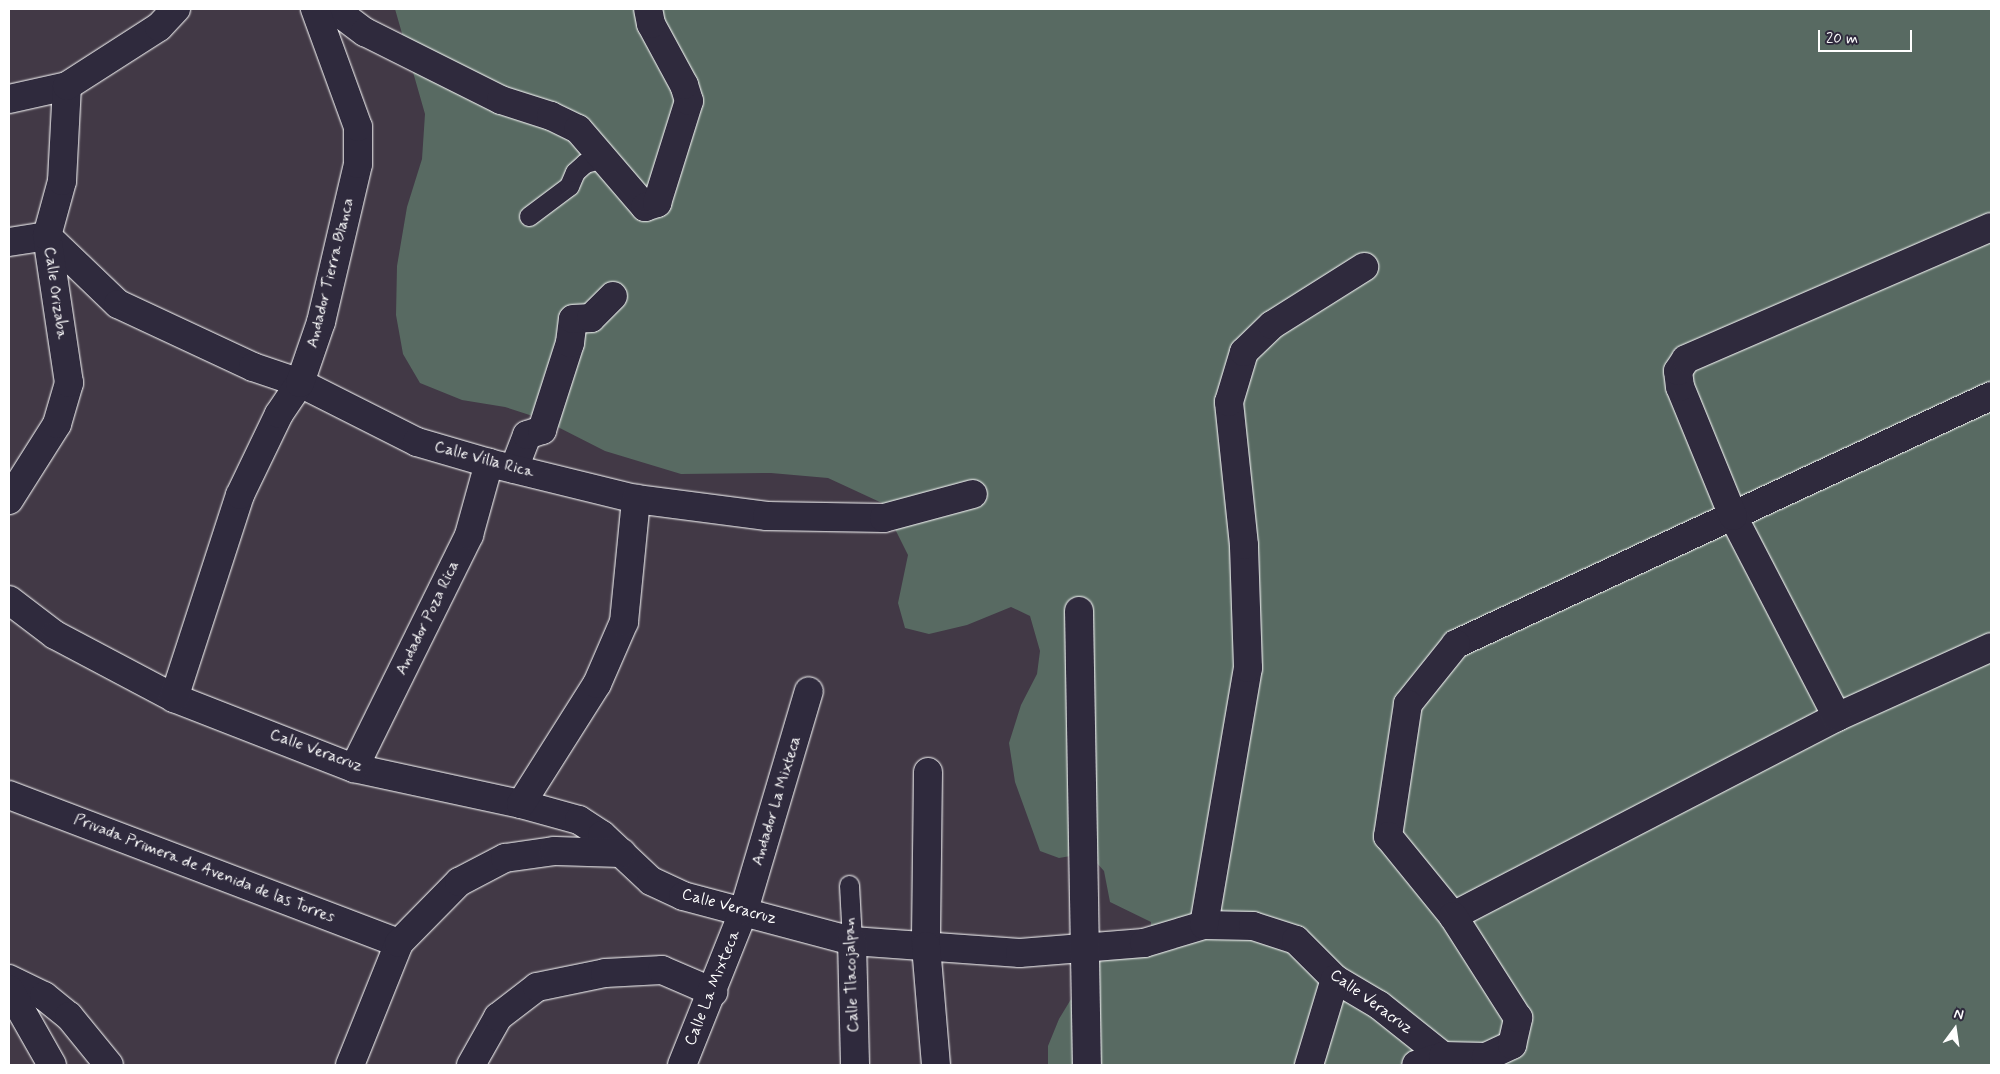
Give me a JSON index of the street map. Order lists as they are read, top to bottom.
{
  "streets": {
    "street": [
      "Andador Tierra Blanca",
      "Calle Orizaba",
      "Calle Villa Rica",
      "Andador Poza Rica",
      "Calle Veracruz",
      "Andador La Mixteca",
      "Privada Primera de Avenida de las Torres",
      "Calle Tlacojalpan",
      "Calle La Mixteca"
    ]
  },
  "crossings": [
    ["Andador Tierra Blanca", "Calle Villa Rica"],
    ["Andador Tierra Blanca", "Calle Veracruz"],
    ["Calle Orizaba", "Calle Villa Rica"],
    ["Calle Villa Rica", "Andador Poza Rica"],
    ["Andador Poza Rica", "Calle Veracruz"],
    ["Calle Veracruz", "Andador La Mixteca"],
    ["Calle Veracruz", "Calle Tlacojalpan"],
    ["Calle Veracruz", "Calle La Mixteca"],
    ["Andador La Mixteca", "Calle La Mixteca"]
  ],
  "scale_bar": "20 m",
  "north": "top"
}
